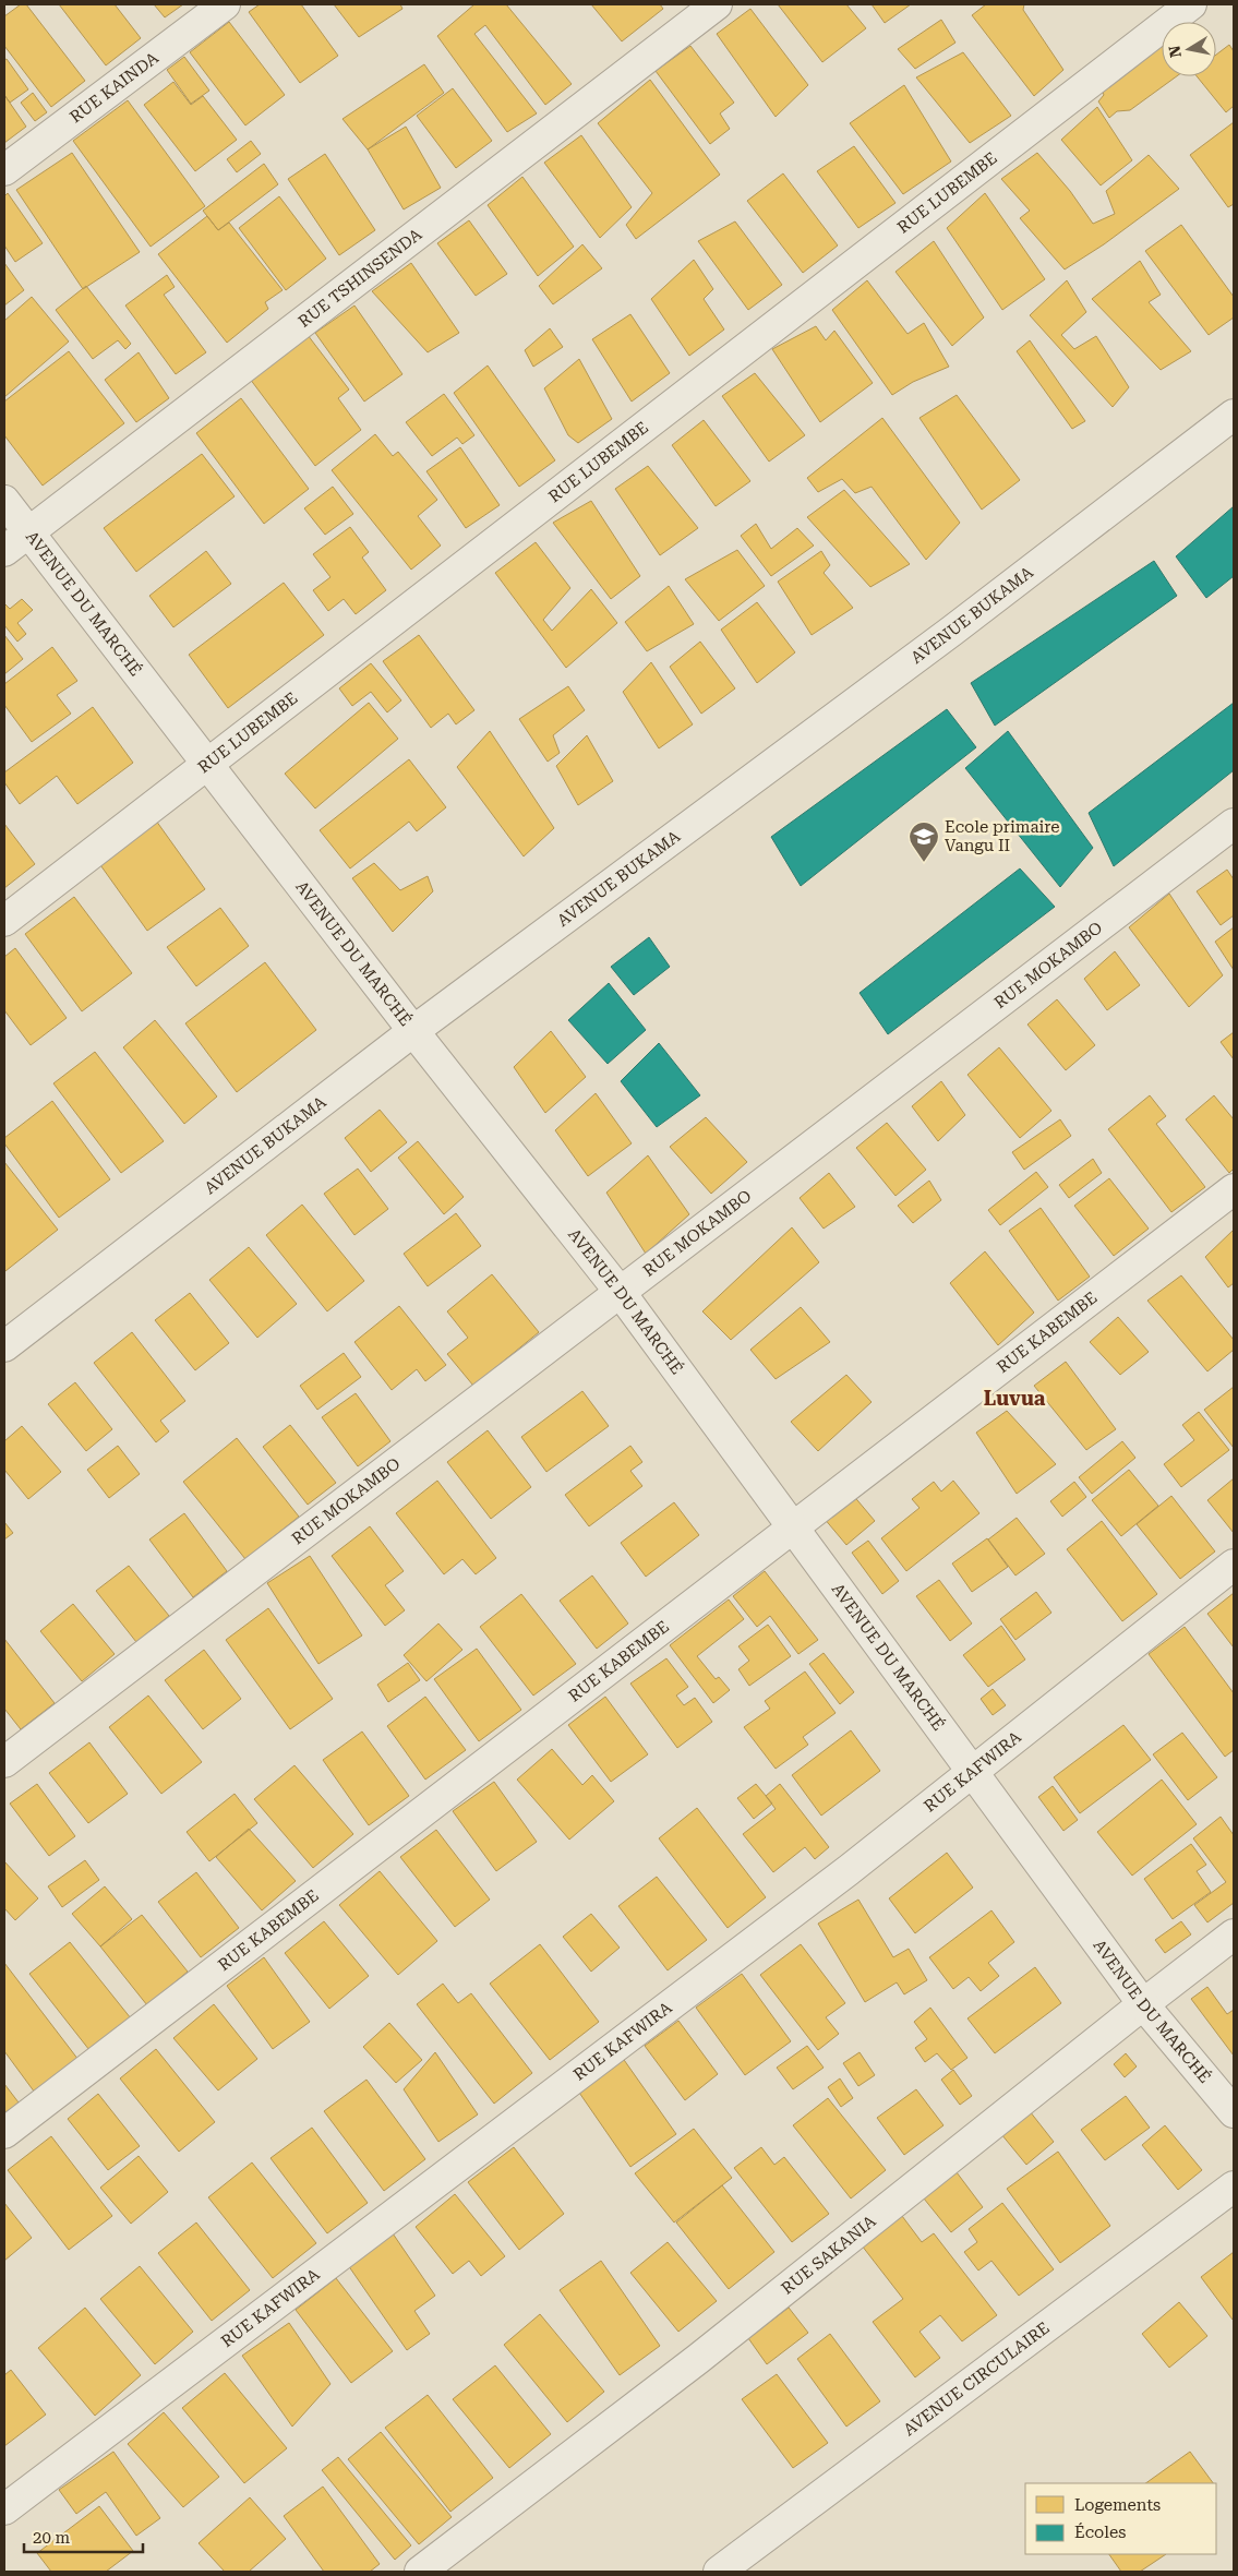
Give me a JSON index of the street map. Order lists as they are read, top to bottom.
{
  "streets": {
    "street": [
      "RUE KAINDA",
      "RUE LUBEMBE",
      "RUE TSHINSENDA",
      "AVENUE DU MARCHÉ",
      "AVENUE BUKAMA",
      "RUE MOKAMBO",
      "RUE KABEMBE",
      "RUE KAFWIRA",
      "RUE SAKANIA",
      "AVENUE CIRCULAIRE"
    ]
  },
  "crossings": [
    ["RUE LUBEMBE", "AVENUE DU MARCHÉ"],
    ["RUE TSHINSENDA", "AVENUE DU MARCHÉ"],
    ["AVENUE DU MARCHÉ", "AVENUE BUKAMA"],
    ["AVENUE DU MARCHÉ", "RUE MOKAMBO"],
    ["AVENUE DU MARCHÉ", "RUE KABEMBE"],
    ["AVENUE DU MARCHÉ", "RUE KAFWIRA"],
    ["AVENUE DU MARCHÉ", "RUE SAKANIA"]
  ],
  "districts": ["Luvua"],
  "places": {
    "school or university": ["Ecole primaire Vangu II"]
  },
  "legend": ["Logements", "Écoles"],
  "scale_bar": "20 m",
  "north": "left"
}
